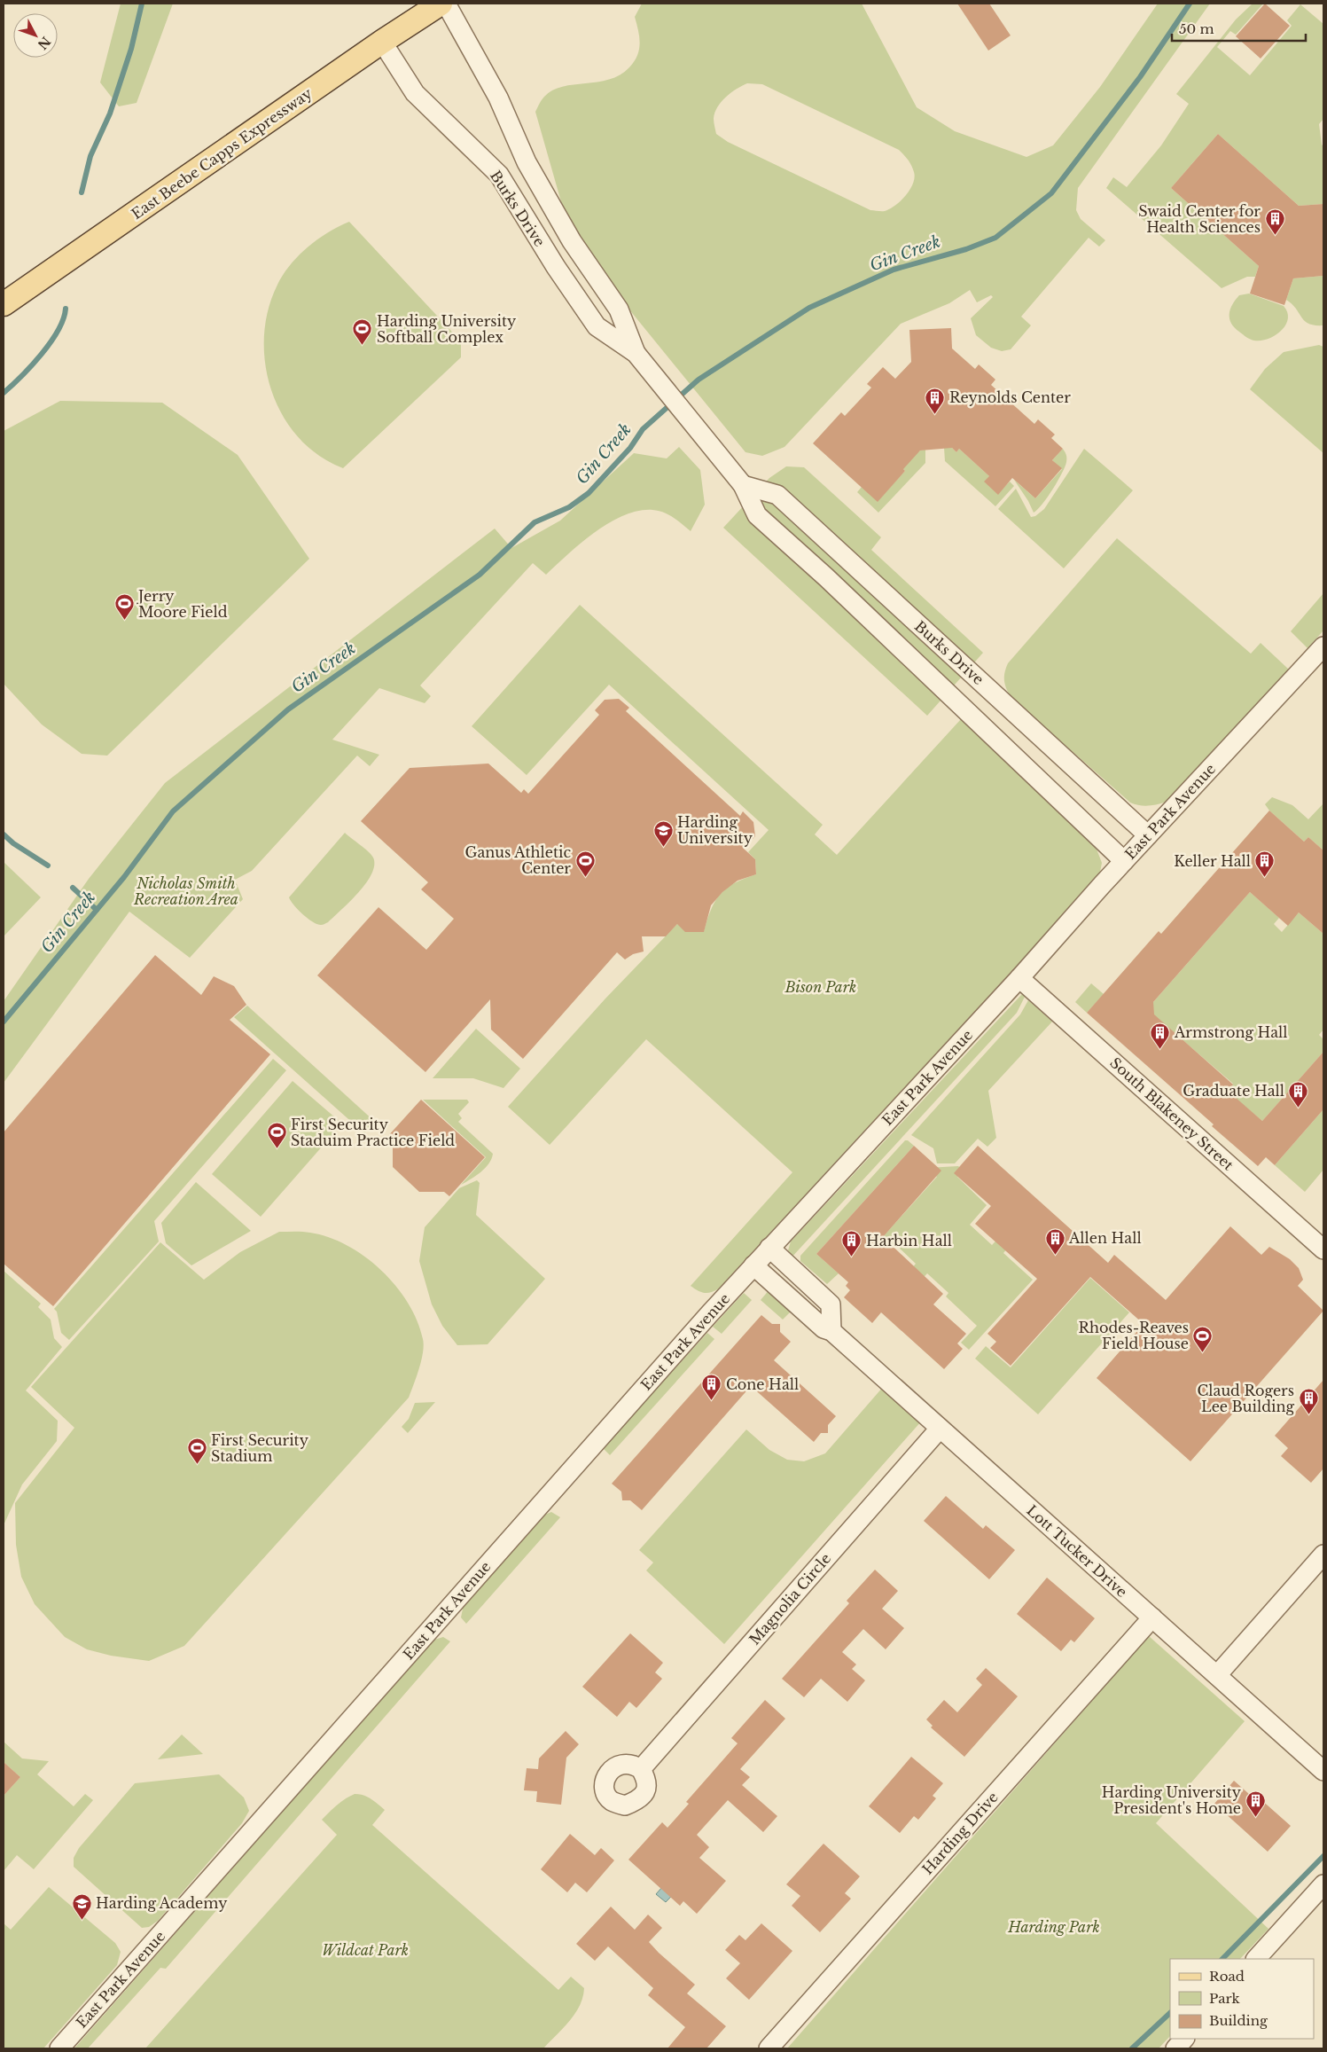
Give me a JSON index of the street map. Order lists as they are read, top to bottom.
{
  "streets": {
    "main road": ["East Beebe Capps Expressway"],
    "street": [
      "Burks Drive",
      "East Park Avenue",
      "South Blakeney Street",
      "Lott Tucker Drive",
      "Magnolia Circle",
      "Harding Drive"
    ]
  },
  "crossings": [
    ["East Beebe Capps Expressway", "Burks Drive"],
    ["Burks Drive", "East Park Avenue"],
    ["East Park Avenue", "South Blakeney Street"],
    ["East Park Avenue", "Lott Tucker Drive"],
    ["Lott Tucker Drive", "Magnolia Circle"],
    ["Lott Tucker Drive", "Harding Drive"]
  ],
  "water": ["Gin Creek"],
  "parks": [
    "Nicholas Smith Recreation Area",
    "Bison Park",
    "Harding Park",
    "Wildcat Park"
  ],
  "places": {
    "building": [
      "Swaid Center for Health Sciences",
      "Reynolds Center",
      "Keller Hall",
      "Armstrong Hall",
      "Graduate Hall",
      "Allen Hall",
      "Harbin Hall",
      "Cone Hall",
      "Claud Rogers Lee Building",
      "Harding University President's Home"
    ],
    "sports": [
      "Harding University Softball Complex",
      "Jerry Moore Field",
      "Ganus Athletic Center",
      "First Security Staduim Practice Field",
      "Rhodes-Reaves Field House",
      "First Security Stadium"
    ],
    "school or university": ["Harding University", "Harding Academy"]
  },
  "legend": ["Road", "Park", "Building"],
  "scale_bar": "50 m",
  "north": "bottom right"
}
